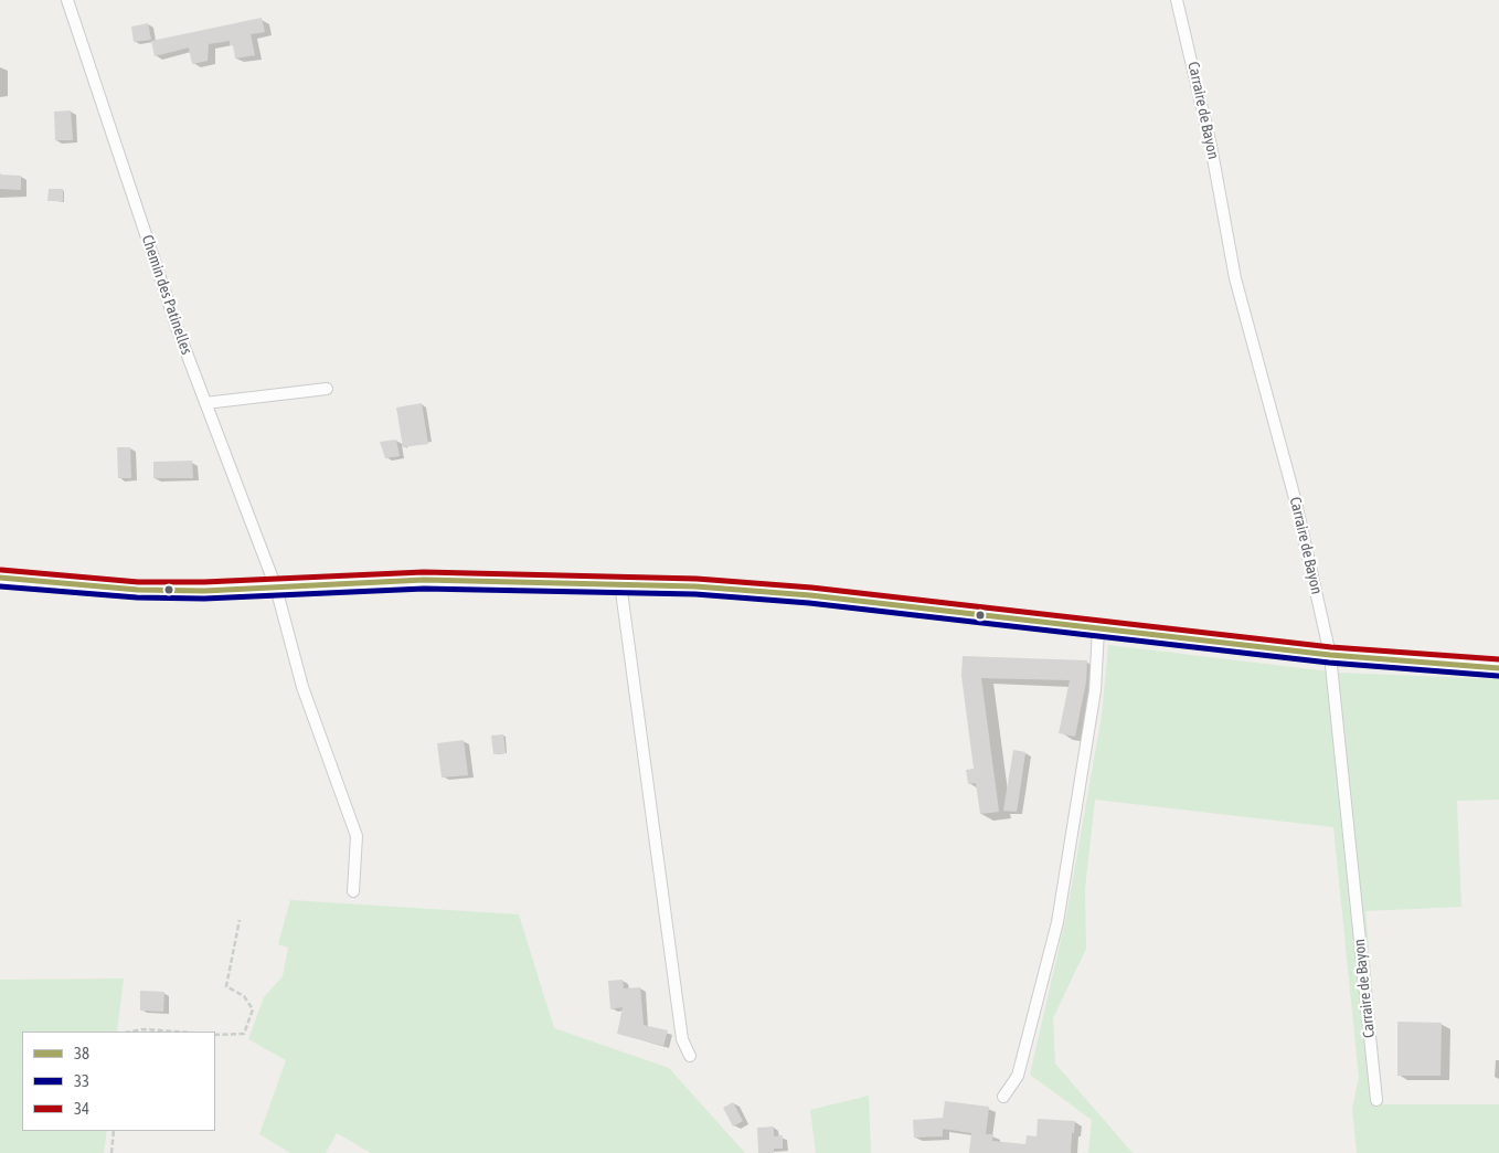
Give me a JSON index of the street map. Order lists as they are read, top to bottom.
{
  "streets": {
    "street": ["Carraire de Bayon", "Chemin des Patinelles"]
  },
  "lines": ["transit line 34", "transit line 38", "transit line 33"],
  "legend": ["38", "33", "34"]
}
